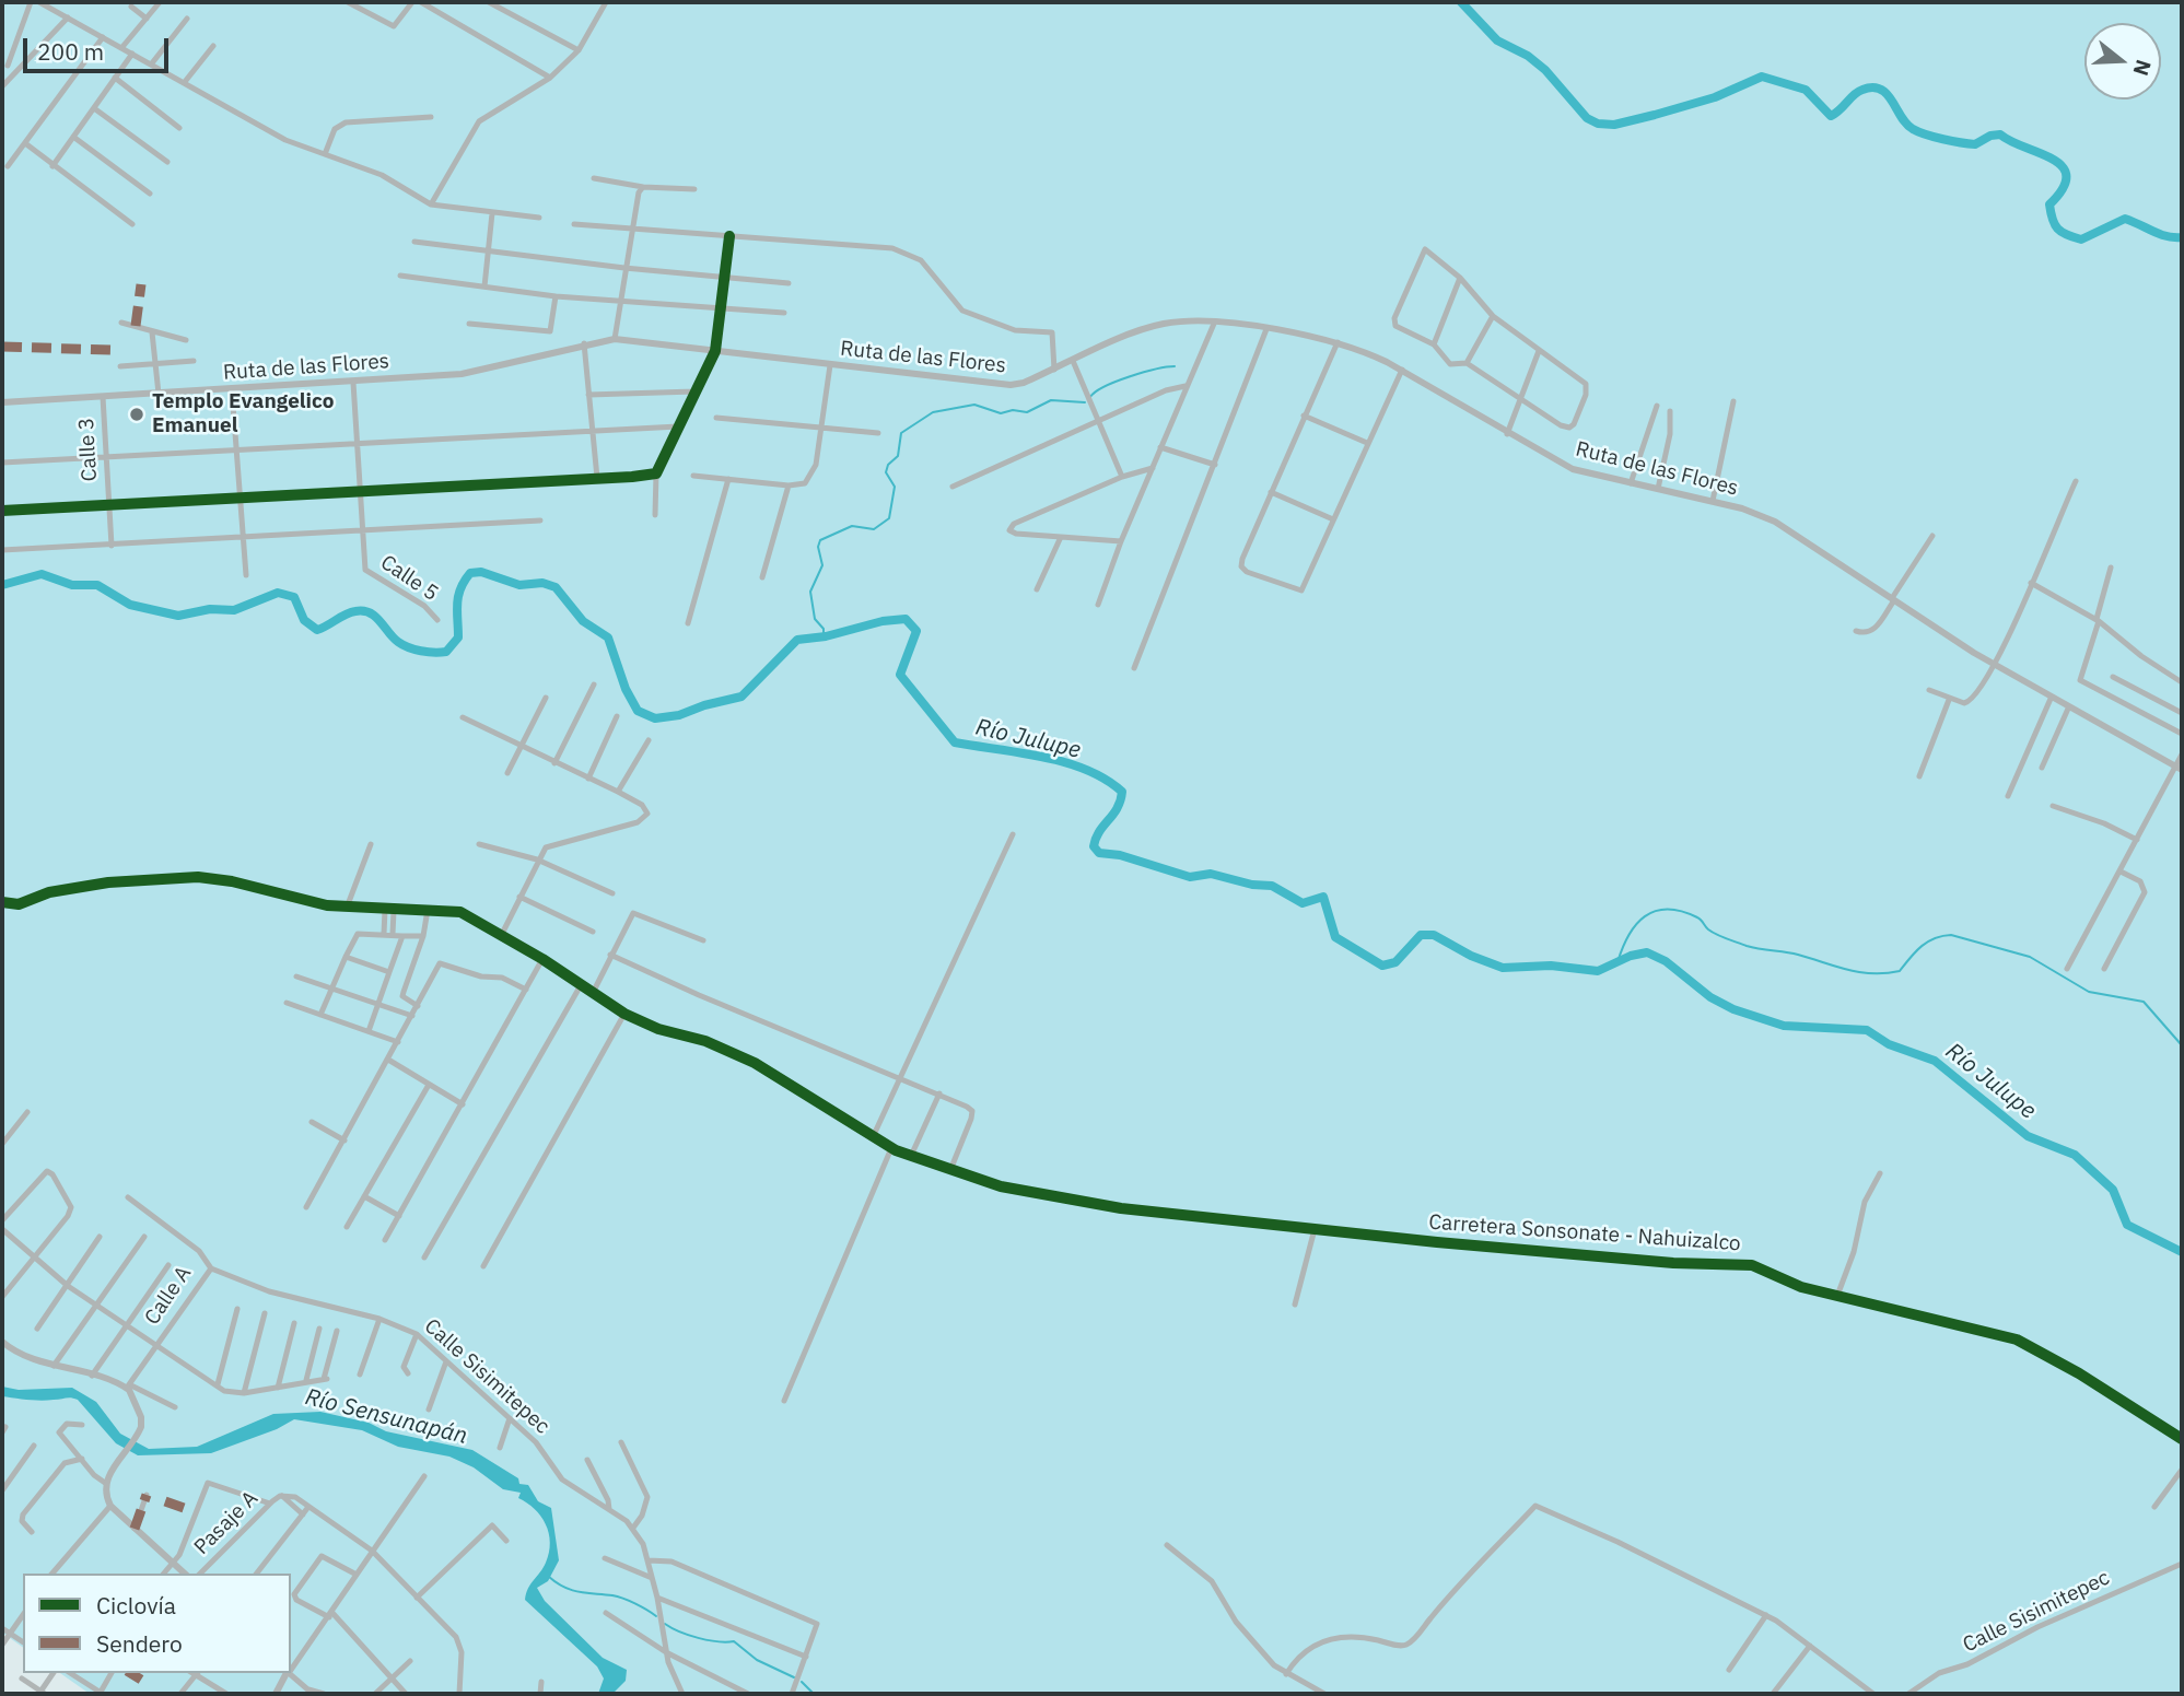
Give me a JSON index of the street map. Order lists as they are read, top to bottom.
{
  "streets": {
    "main road": ["Ruta de las Flores"],
    "street": [
      "Calle 3",
      "Calle 5",
      "Carretera Sonsonate - Nahuizalco",
      "Calle A",
      "Calle Sisimitepec",
      "Pasaje A"
    ]
  },
  "crossings": [
    ["Ruta de las Flores", "Calle 3"],
    ["Ruta de las Flores", "Calle 5"],
    ["Calle A", "Calle Sisimitepec"]
  ],
  "water": ["Río Julupe", "Río Sensunapán"],
  "places": ["Templo Evangelico Emanuel"],
  "legend": ["Ciclovía", "Sendero"],
  "scale_bar": "200 m",
  "north": "right"
}
